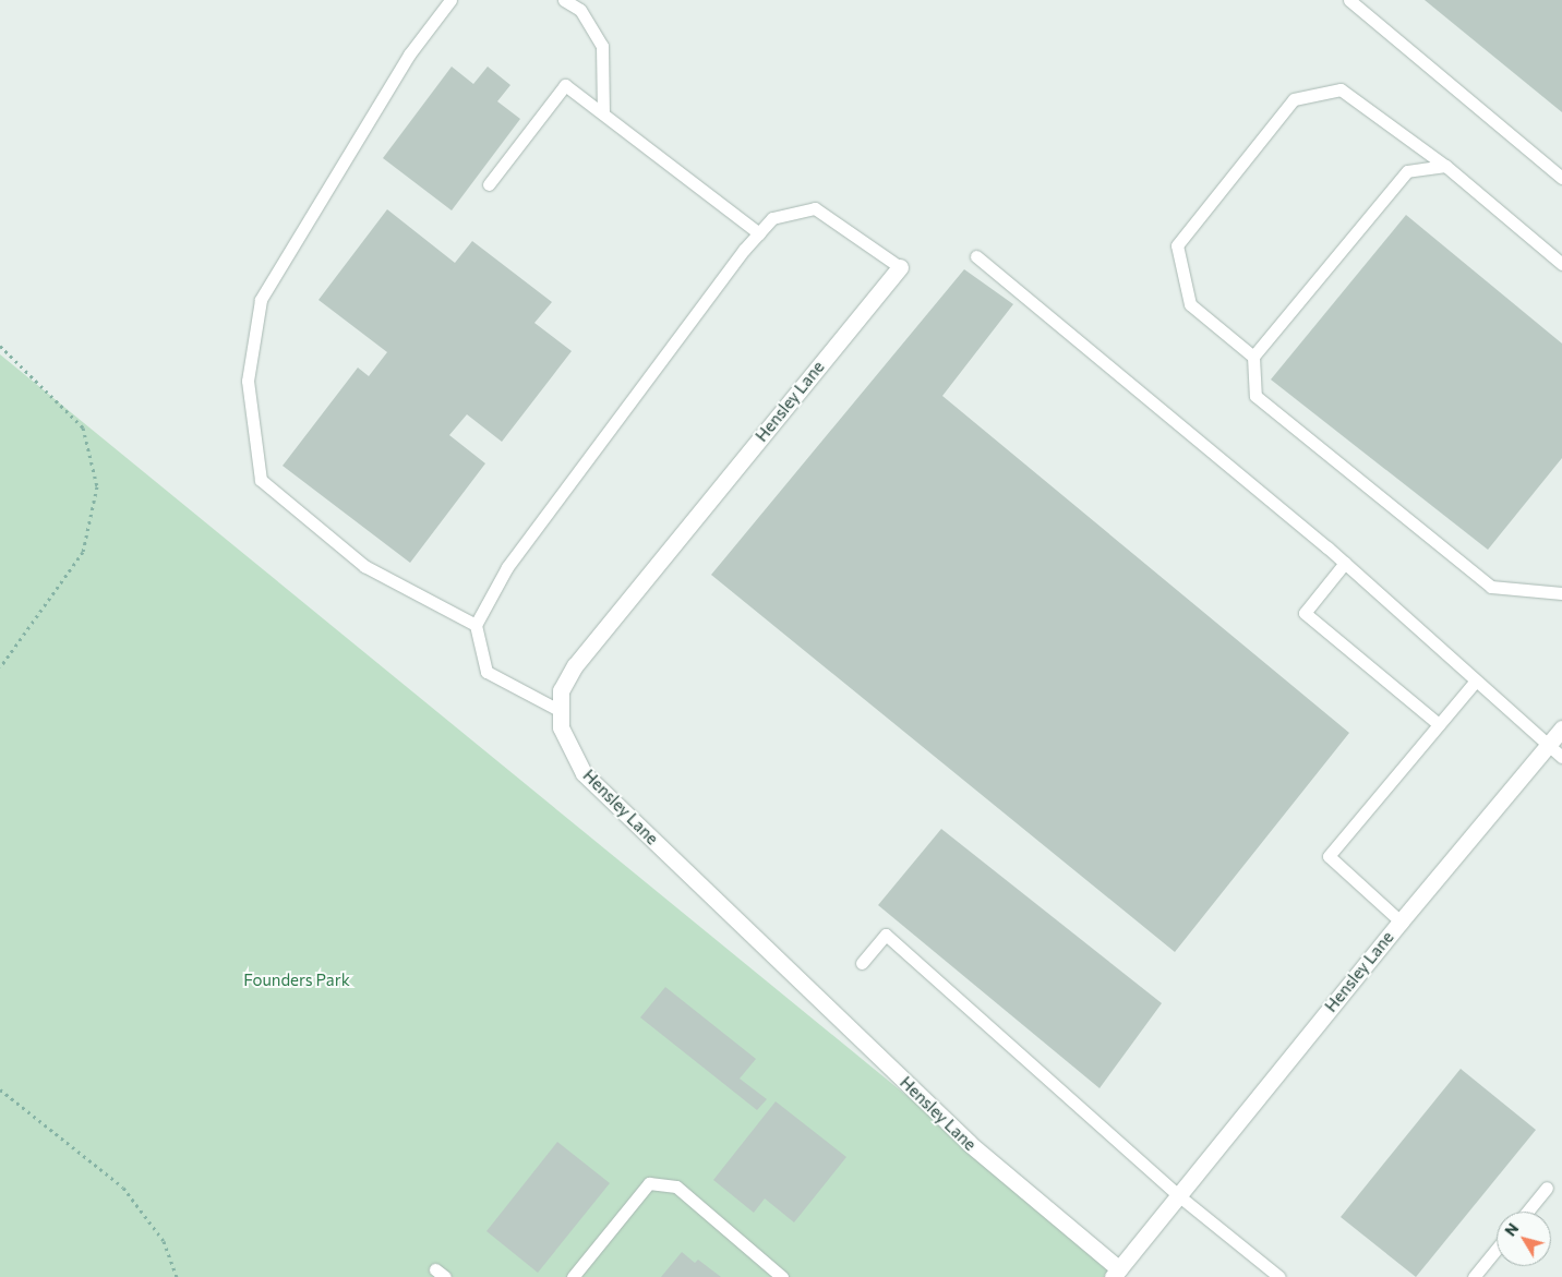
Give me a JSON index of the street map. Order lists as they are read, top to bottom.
{
  "streets": {
    "street": ["Hensley Lane"]
  },
  "parks": ["Founders Park"],
  "north": "top left"
}
